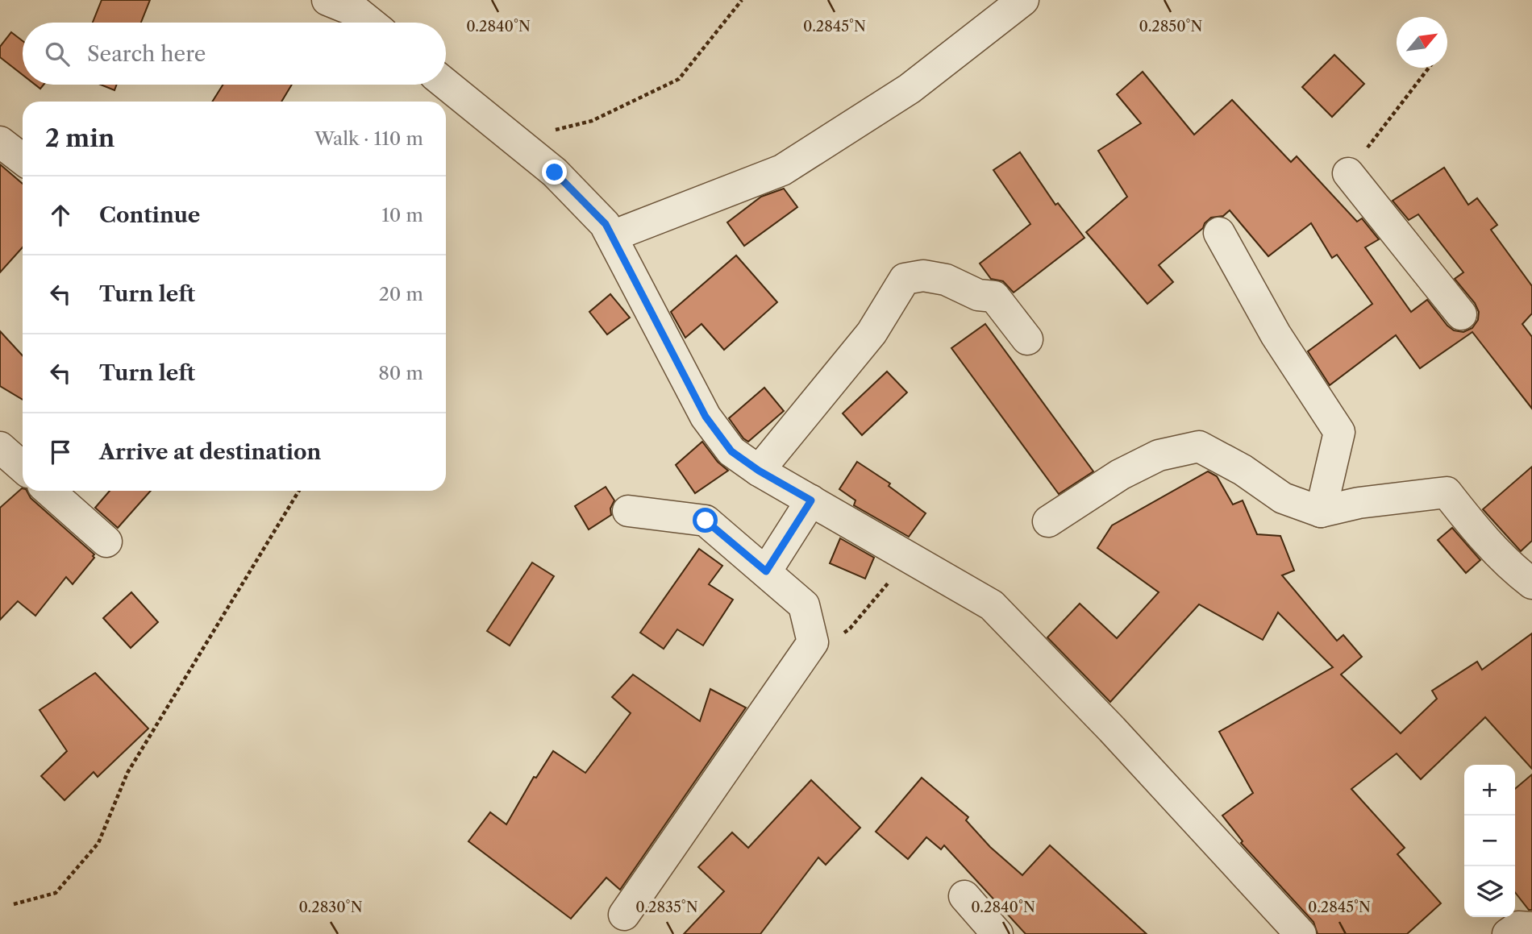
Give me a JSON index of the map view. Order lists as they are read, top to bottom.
{
  "north": "top right",
  "page": {
    "search": "Search here",
    "heading": ["2 min", "Walk · 110 m"],
    "list": [
      ["Continue", "10 m"],
      ["Turn left", "20 m"],
      ["Turn left", "80 m"],
      "Arrive at destination"
    ],
    "map_buttons": ["+", "−"]
  },
  "coordinates": [
    "0.2840°N",
    "0.2845°N",
    "0.2850°N",
    "0.2830°N",
    "0.2835°N"
  ]
}
